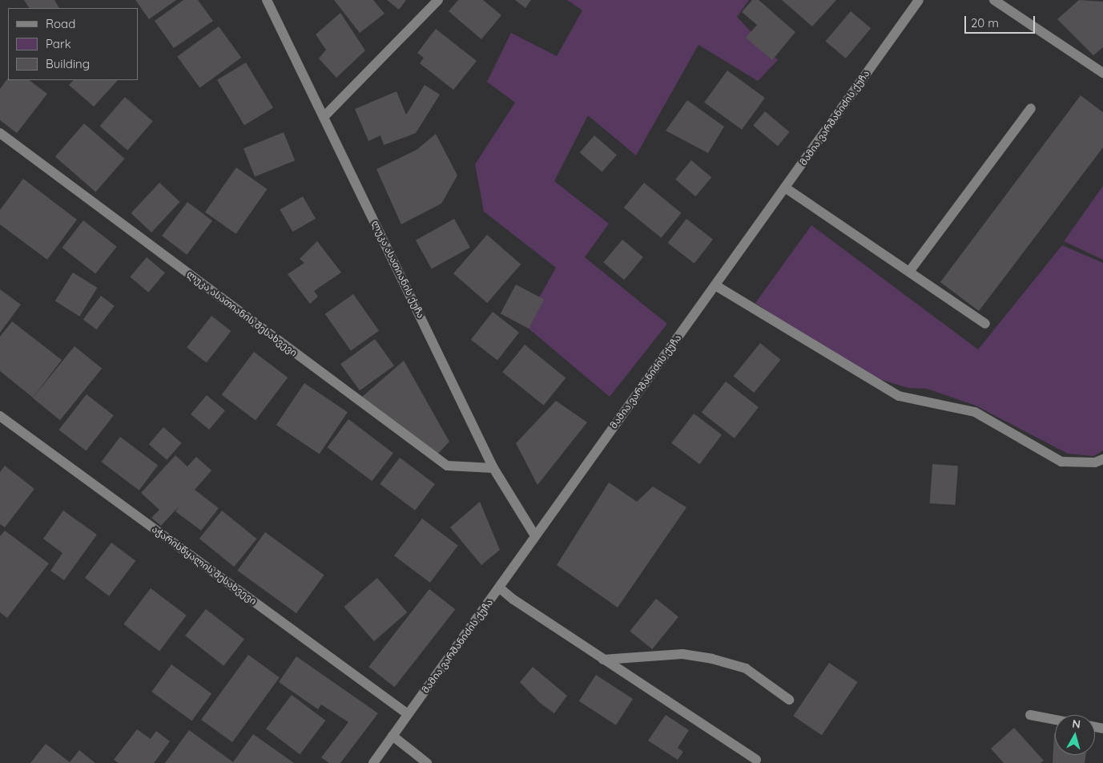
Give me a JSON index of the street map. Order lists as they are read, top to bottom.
{
  "streets": {
    "street": [
      "მამია ვარშანიძის ქუჩა",
      "ლუკა ასათიანის ქუჩა",
      "ლუკა ასათიანის შესახვევი",
      "აჭარისწყალის შესახვევი"
    ]
  },
  "crossings": [
    ["მამია ვარშანიძის ქუჩა", "ლუკა ასათიანის ქუჩა"],
    ["მამია ვარშანიძის ქუჩა", "აჭარისწყალის შესახვევი"],
    ["ლუკა ასათიანის ქუჩა", "ლუკა ასათიანის შესახვევი"]
  ],
  "legend": ["Road", "Park", "Building"],
  "scale_bar": "20 m",
  "north": "top"
}
